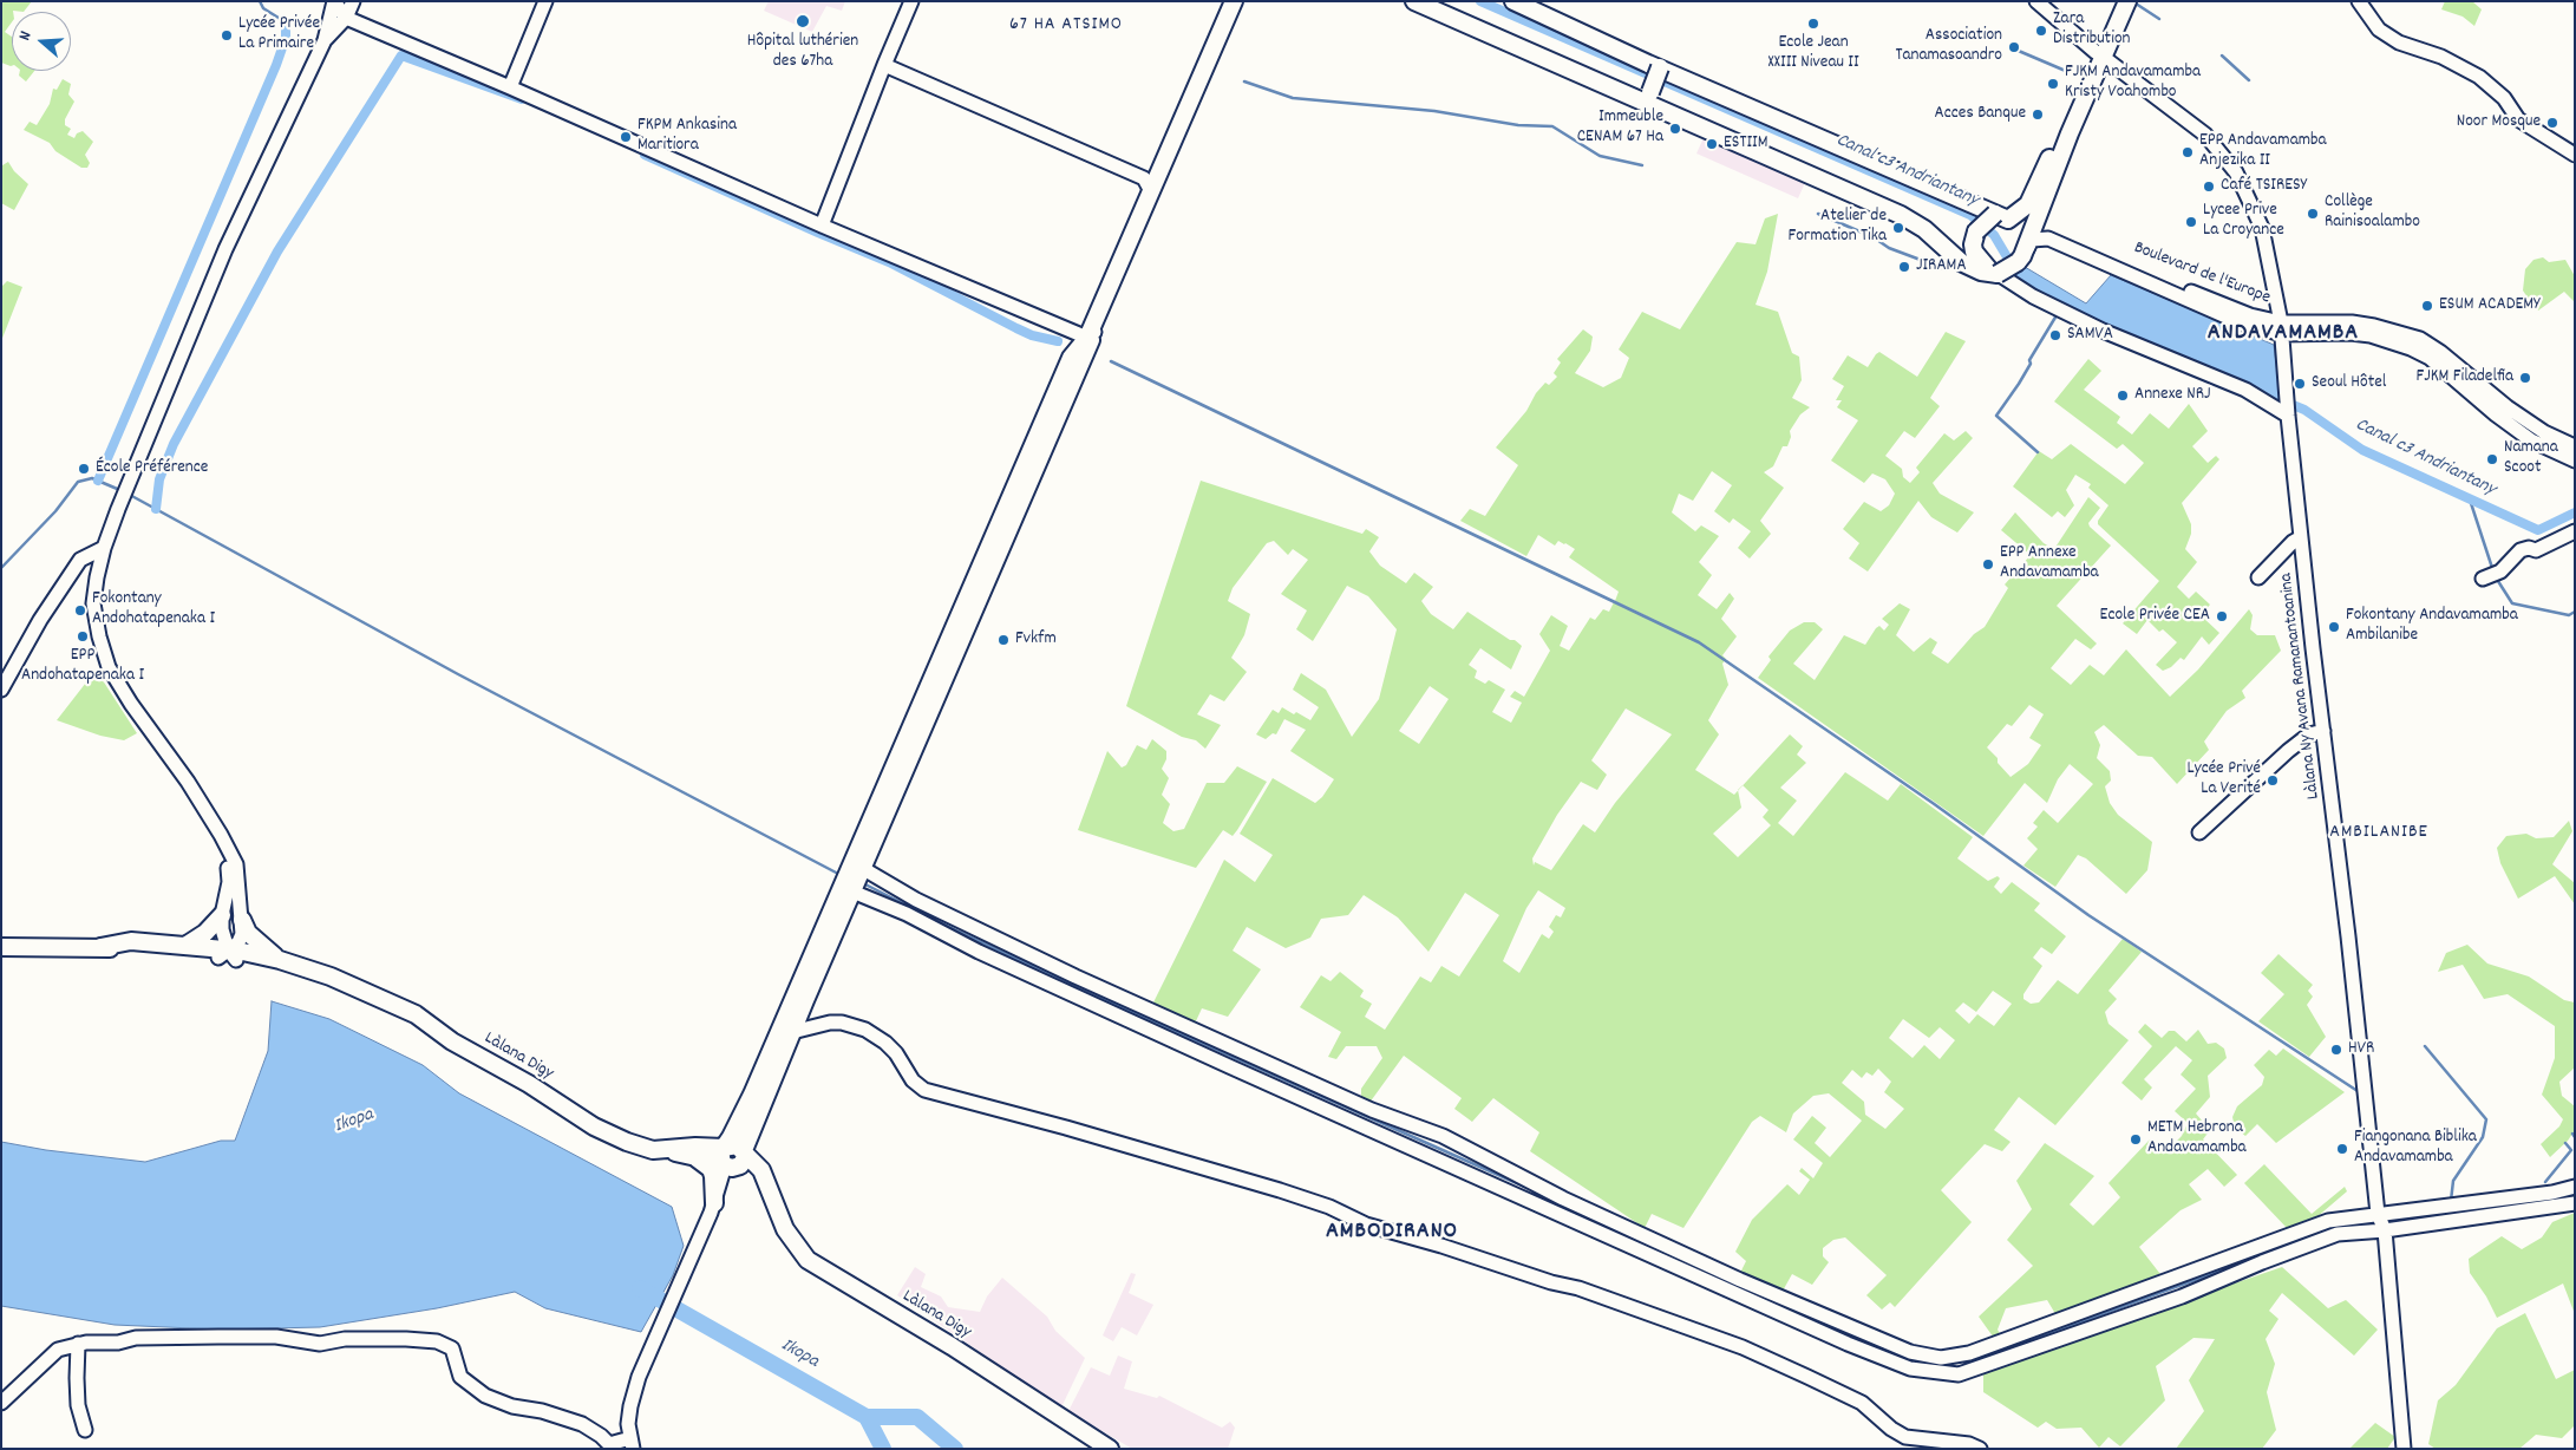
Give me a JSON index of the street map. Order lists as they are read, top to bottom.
{
  "streets": {
    "main road": ["Làlana Digy"],
    "street": ["Boulevard de l'Europe", "Làlana Ny Avana Ramanantoanina"]
  },
  "crossings": [
    ["Boulevard de l'Europe", "Làlana Ny Avana Ramanantoanina"]
  ],
  "districts": [
    "67 HA ATSIMO",
    "ANDAVAMAMBA",
    "AMBILANIBE",
    "AMBODIRANO"
  ],
  "water": ["Canal c3 Andriantany", "Ikopa"],
  "places": [
    "Hôpital luthérien des 67ha",
    "Ecole Jean XXIII Niveau II",
    "Zara Distribution",
    "Lycée Privée La Primaire",
    "Association Tanamasoandro",
    "FJKM Andavamamba Kristy Voahombo",
    "Acces Banque",
    "Noor Mosque",
    "Immeuble CENAM 67 Ha",
    "FKPM Ankasina Maritiora",
    "ESTIIM",
    "EPP Andavamamba Anjezika II",
    "Café TSIRESY",
    "Collège Rainisoalambo",
    "Lycee Prive La Croyance",
    "Atelier de Formation Tika",
    "JIRAMA",
    "ESUM ACADEMY",
    "SAMVA",
    "FJKM Filadelfia",
    "Seoul Hôtel",
    "Annexe NRJ",
    "Namana Scoot",
    "École Préférence",
    "EPP Annexe Andavamamba",
    "Fokontany Andohatapenaka I",
    "Ecole Privée CEA",
    "Fokontany Andavamamba Ambilanibe",
    "EPP Andohatapenaka I",
    "Fvkfm",
    "Lycée Privé La Verité",
    "HVR",
    "METM Hebrona Andavamamba",
    "Fiangonana Biblika Andavamamba"
  ],
  "north": "left"
}
